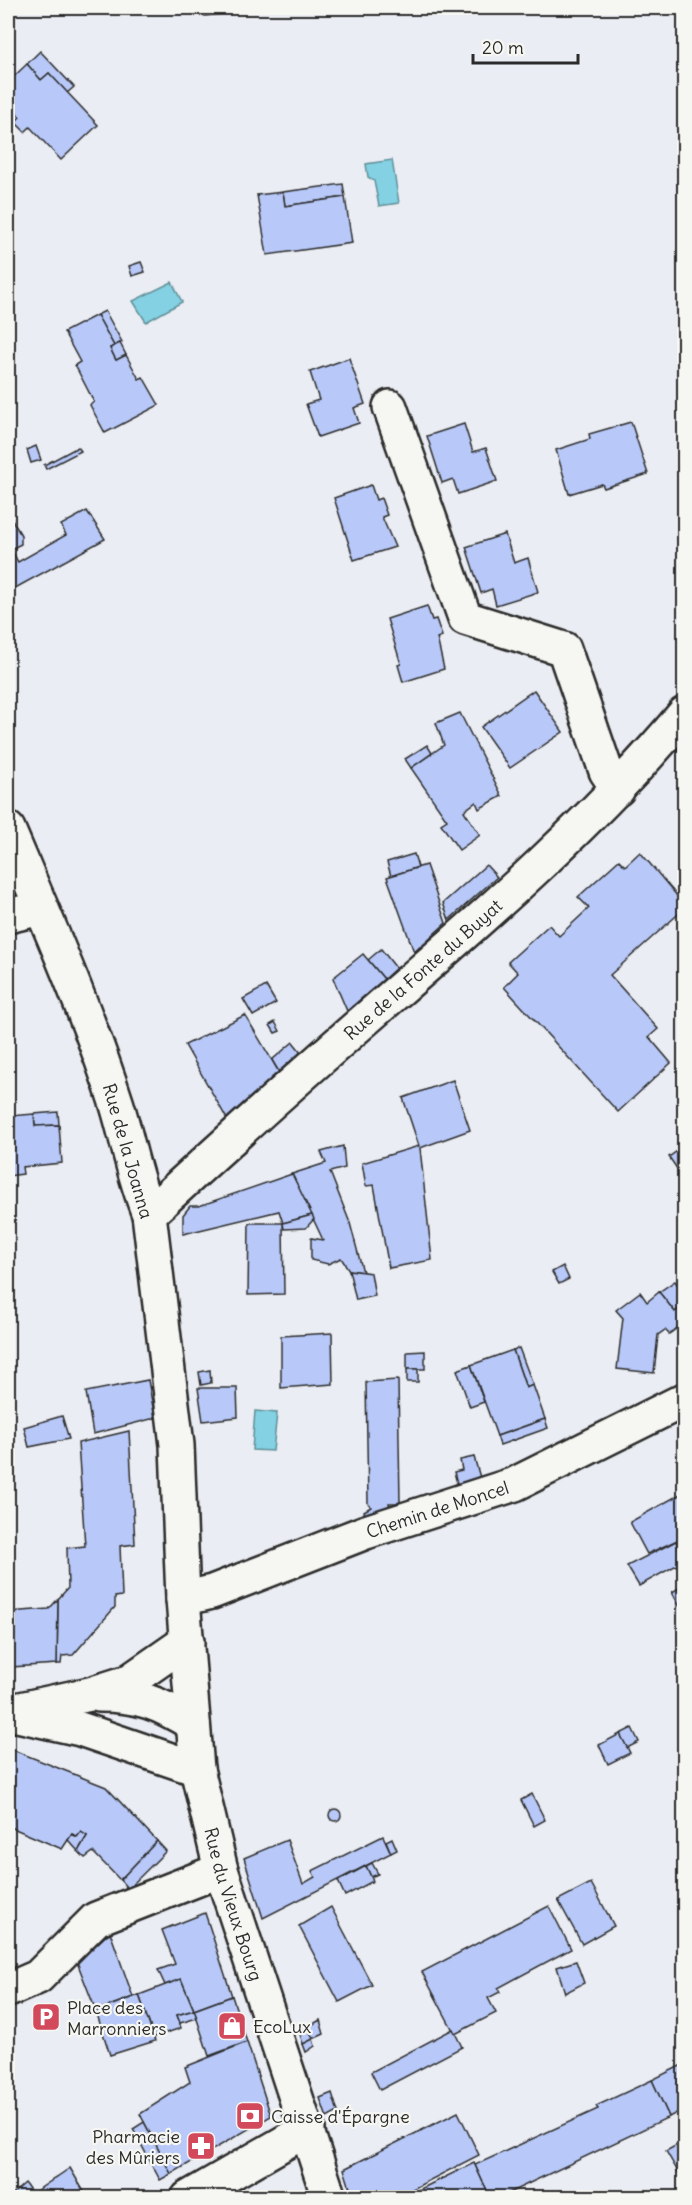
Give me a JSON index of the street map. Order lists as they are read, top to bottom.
{
  "streets": {
    "street": [
      "Rue de la Fonte du Buyat",
      "Rue de la Joanna",
      "Chemin de Moncel",
      "Rue du Vieux Bourg"
    ]
  },
  "crossings": [
    ["Rue de la Fonte du Buyat", "Rue de la Joanna"],
    ["Rue de la Joanna", "Chemin de Moncel"],
    ["Rue de la Joanna", "Rue du Vieux Bourg"],
    ["Chemin de Moncel", "Rue du Vieux Bourg"]
  ],
  "places": {
    "parking": ["Place des Marronniers"],
    "shop": ["EcoLux"],
    "bank": ["Caisse d'Épargne"],
    "pharmacy": ["Pharmacie des Mûriers"]
  },
  "scale_bar": "20 m"
}
